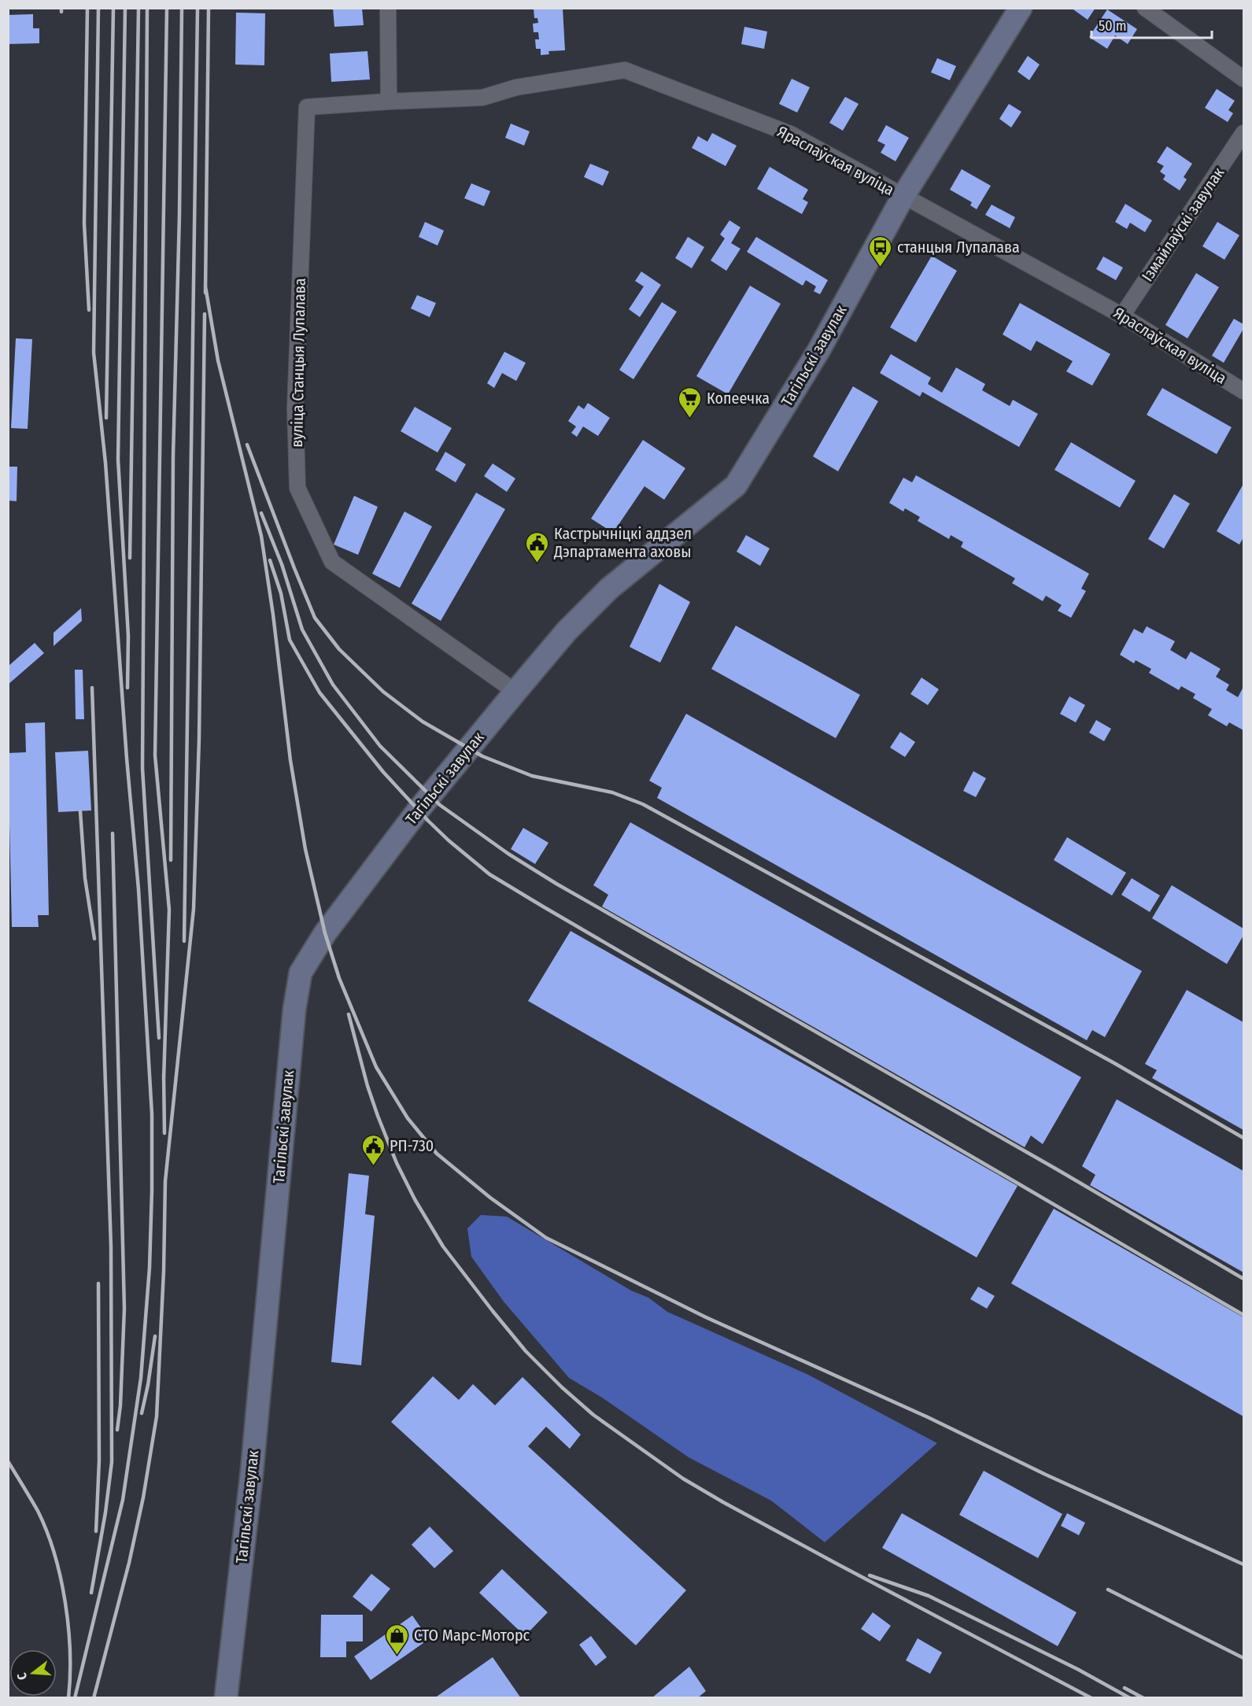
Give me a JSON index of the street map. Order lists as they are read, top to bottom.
{
  "streets": {
    "main road": ["Тагільскі завулак"],
    "street": ["Яраслаўская вуліца", "Ізмайлаўскі завулак", "вуліца Станцыя Лупалава"]
  },
  "crossings": [
    ["Яраслаўская вуліца", "Ізмайлаўскі завулак"],
    ["Яраслаўская вуліца", "Тагільскі завулак"],
    ["Яраслаўская вуліца", "вуліца Станцыя Лупалава"],
    ["Тагільскі завулак", "вуліца Станцыя Лупалава"]
  ],
  "places": {
    "bus stop": ["станцыя Лупалава"],
    "supermarket": ["Копеечка"],
    "public building": ["Кастрычніцкі аддзел Дэпартамента аховы", "РП-730"],
    "shop": ["СТО Марс-Моторс"]
  },
  "scale_bar": "50 m",
  "north": "left"
}
